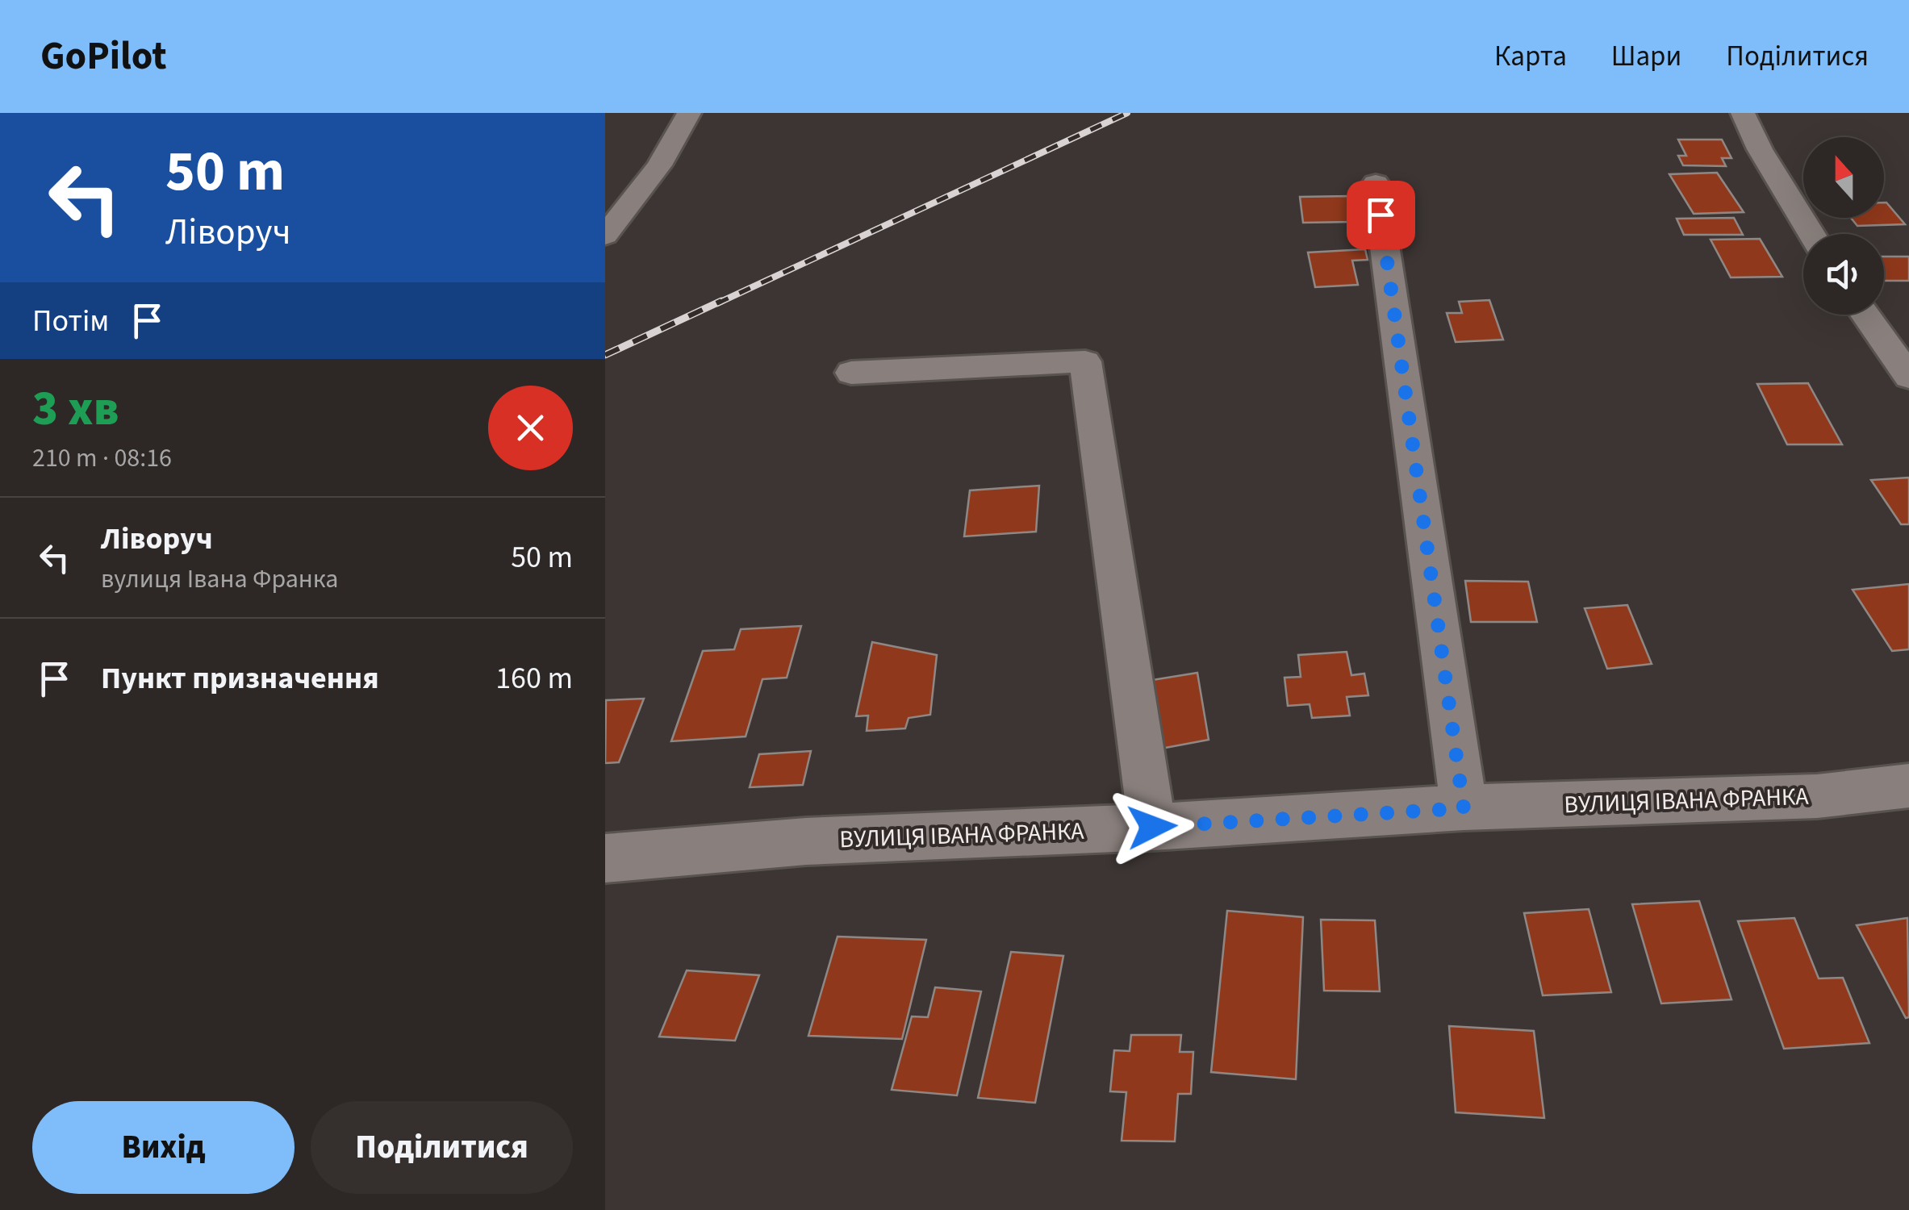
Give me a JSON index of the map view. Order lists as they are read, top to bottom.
{
  "streets": {
    "street": ["ВУЛИЦЯ ІВАНА ФРАНКА"]
  },
  "north": "top",
  "page": {
    "header": "GoPilot",
    "nav": ["Карта", "Шари", "Поділитися"],
    "turn": ["50 m", "Ліворуч"],
    "then": "Потім",
    "heading": ["3 хв", "210 m · 08:16"],
    "list": [
      {
        "name": "Ліворуч",
        "note": "вулиця Івана Франка",
        "value": "50 m"
      },
      {
        "name": "Пункт призначення",
        "value": "160 m"
      }
    ],
    "buttons": ["Вихід", "Поділитися"]
  }
}
